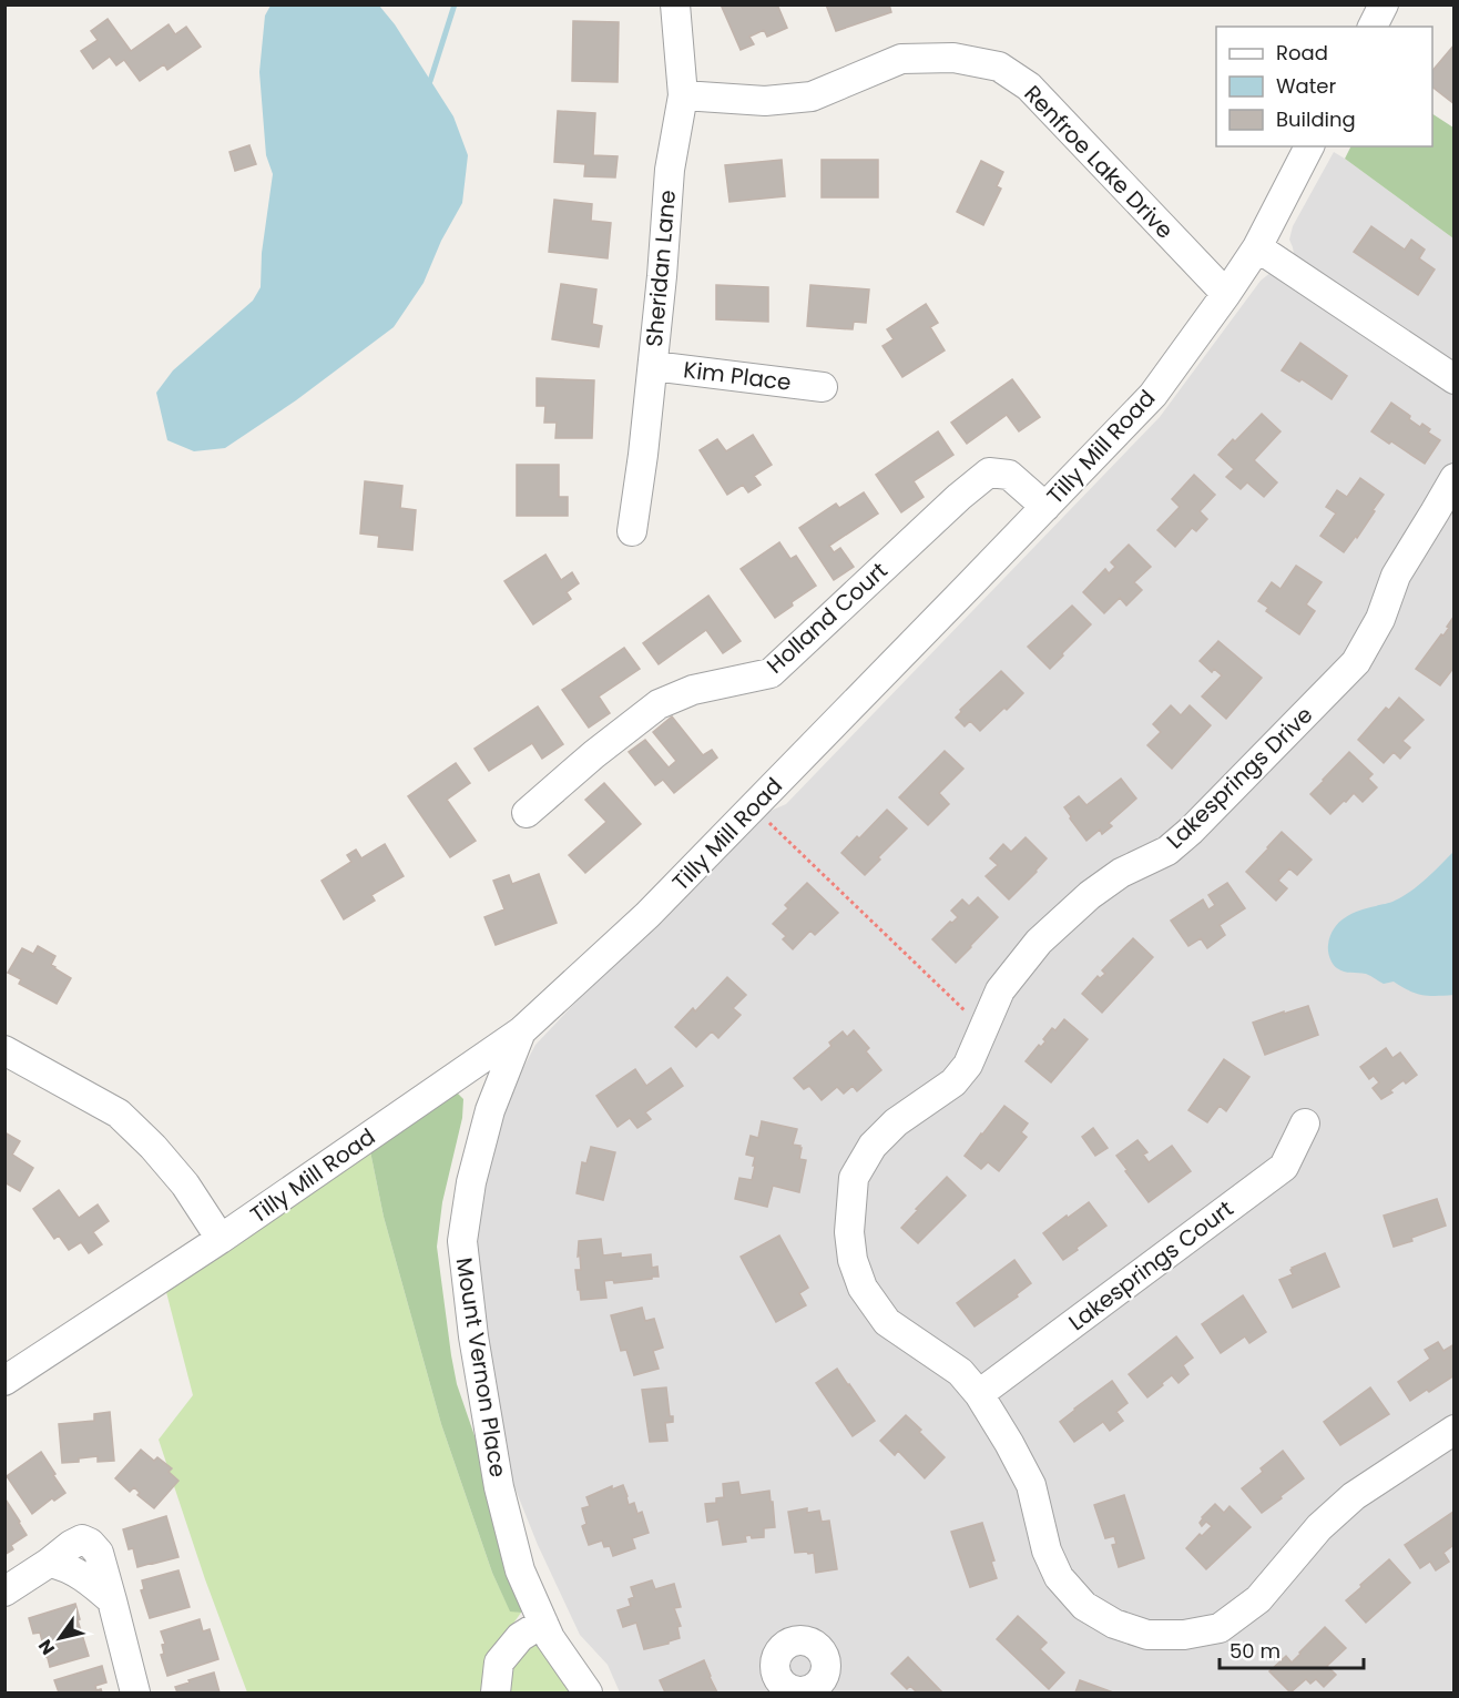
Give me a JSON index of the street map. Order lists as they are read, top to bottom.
{
  "streets": {
    "street": [
      "Renfroe Lake Drive",
      "Sheridan Lane",
      "Kim Place",
      "Tilly Mill Road",
      "Holland Court",
      "Lakesprings Drive",
      "Lakesprings Court",
      "Mount Vernon Place"
    ]
  },
  "crossings": [
    ["Renfroe Lake Drive", "Sheridan Lane"],
    ["Renfroe Lake Drive", "Tilly Mill Road"],
    ["Sheridan Lane", "Kim Place"],
    ["Tilly Mill Road", "Holland Court"],
    ["Tilly Mill Road", "Mount Vernon Place"],
    ["Lakesprings Drive", "Lakesprings Court"]
  ],
  "legend": ["Road", "Water", "Building"],
  "scale_bar": "50 m",
  "north": "bottom left"
}
